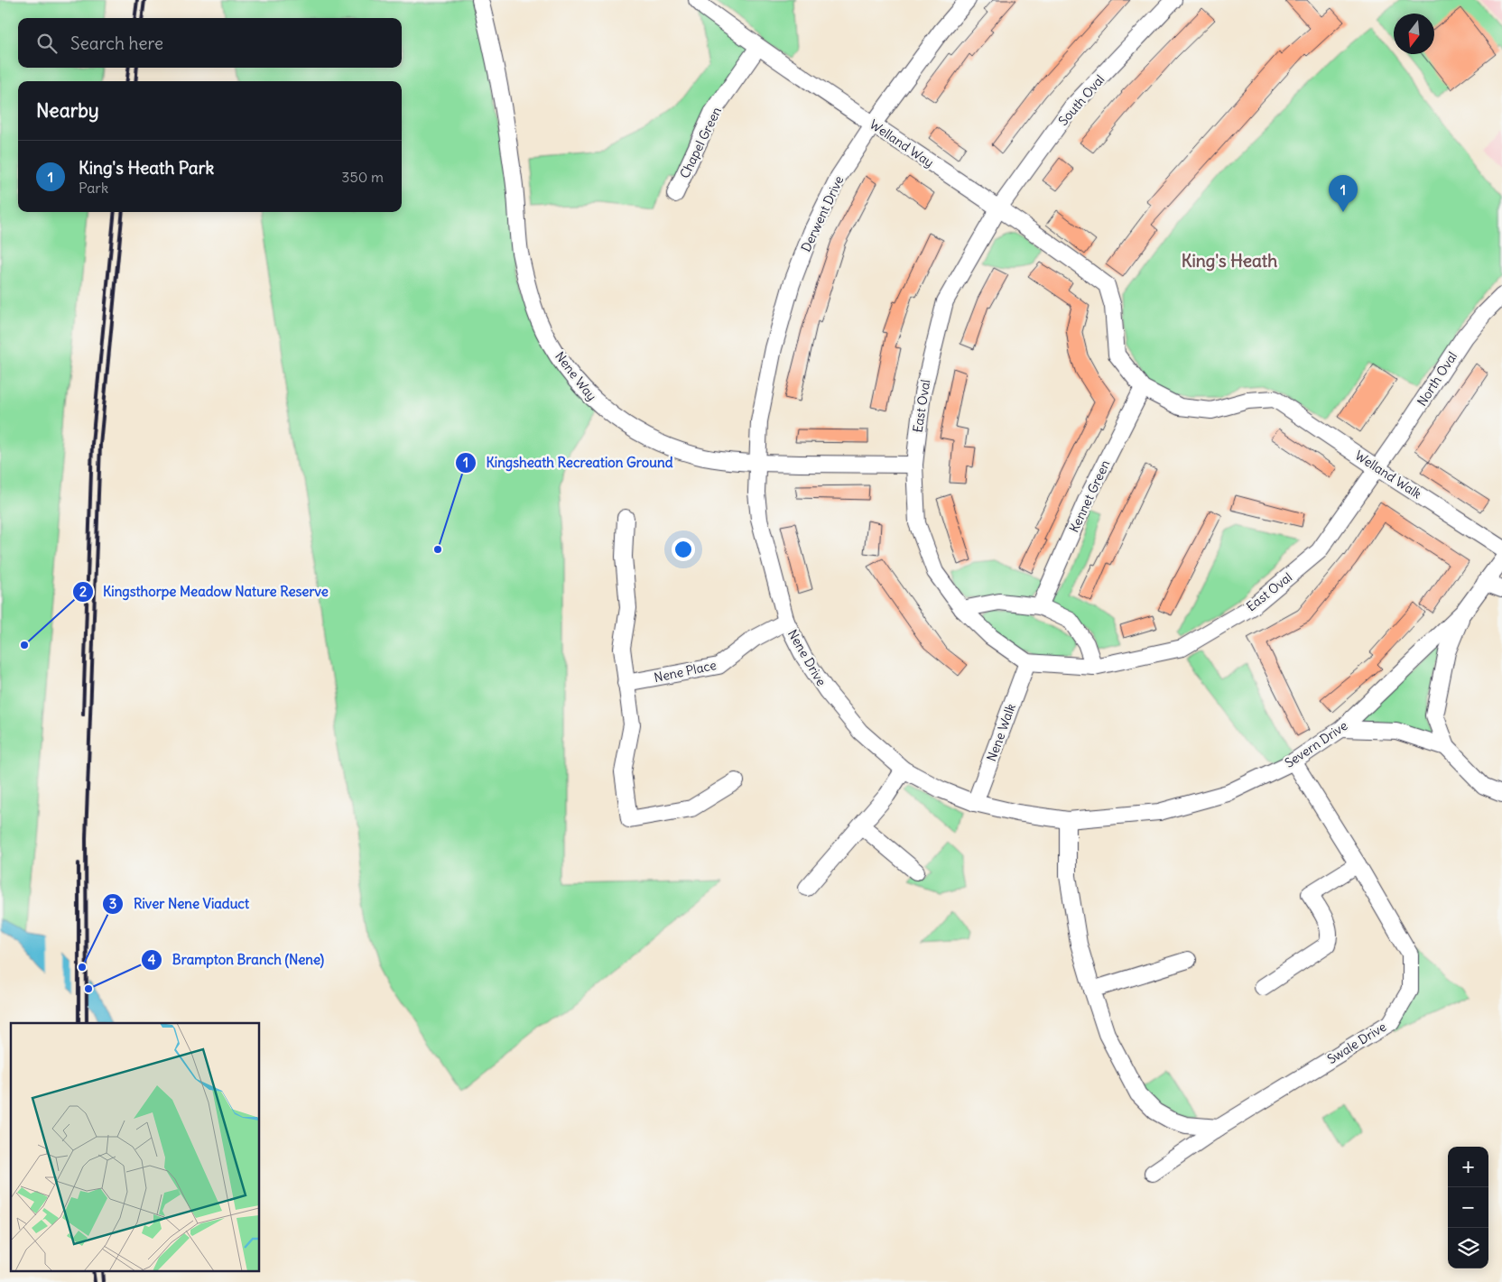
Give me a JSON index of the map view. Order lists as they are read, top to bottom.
{
  "streets": {
    "street": [
      "South Oval",
      "Chapel Green",
      "Welland Way",
      "Derwent Drive",
      "Nene Way",
      "North Oval",
      "East Oval",
      "Welland Walk",
      "Kennet Green",
      "Nene Drive",
      "Nene Place",
      "Nene Walk",
      "Severn Drive",
      "Swale Drive"
    ]
  },
  "crossings": [
    ["South Oval", "Welland Way"],
    ["South Oval", "East Oval"],
    ["Chapel Green", "Welland Way"],
    ["Welland Way", "Derwent Drive"],
    ["Welland Way", "East Oval"],
    ["Welland Way", "Welland Walk"],
    ["Welland Way", "Kennet Green"],
    ["Derwent Drive", "Nene Way"],
    ["Derwent Drive", "Nene Drive"],
    ["Nene Way", "East Oval"],
    ["Nene Way", "Nene Drive"],
    ["North Oval", "East Oval"],
    ["North Oval", "Welland Walk"],
    ["East Oval", "Welland Walk"],
    ["East Oval", "Nene Walk"],
    ["Welland Walk", "Kennet Green"],
    ["Nene Drive", "Nene Place"],
    ["Nene Drive", "Nene Walk"],
    ["Nene Drive", "Severn Drive"],
    ["Severn Drive", "Swale Drive"]
  ],
  "districts": ["King's Heath"],
  "places": [
    "Kingsheath Recreation Ground",
    "Kingsthorpe Meadow Nature Reserve",
    "River Nene Viaduct",
    "Brampton Branch (Nene)"
  ],
  "north": "bottom",
  "page": {
    "search": "Search here",
    "heading": "Nearby",
    "list": [
      {
        "mark": "1",
        "name": "King's Heath Park",
        "note": "Park",
        "value": "350 m"
      }
    ],
    "pins": "1",
    "map_buttons": ["+", "−"]
  }
}
